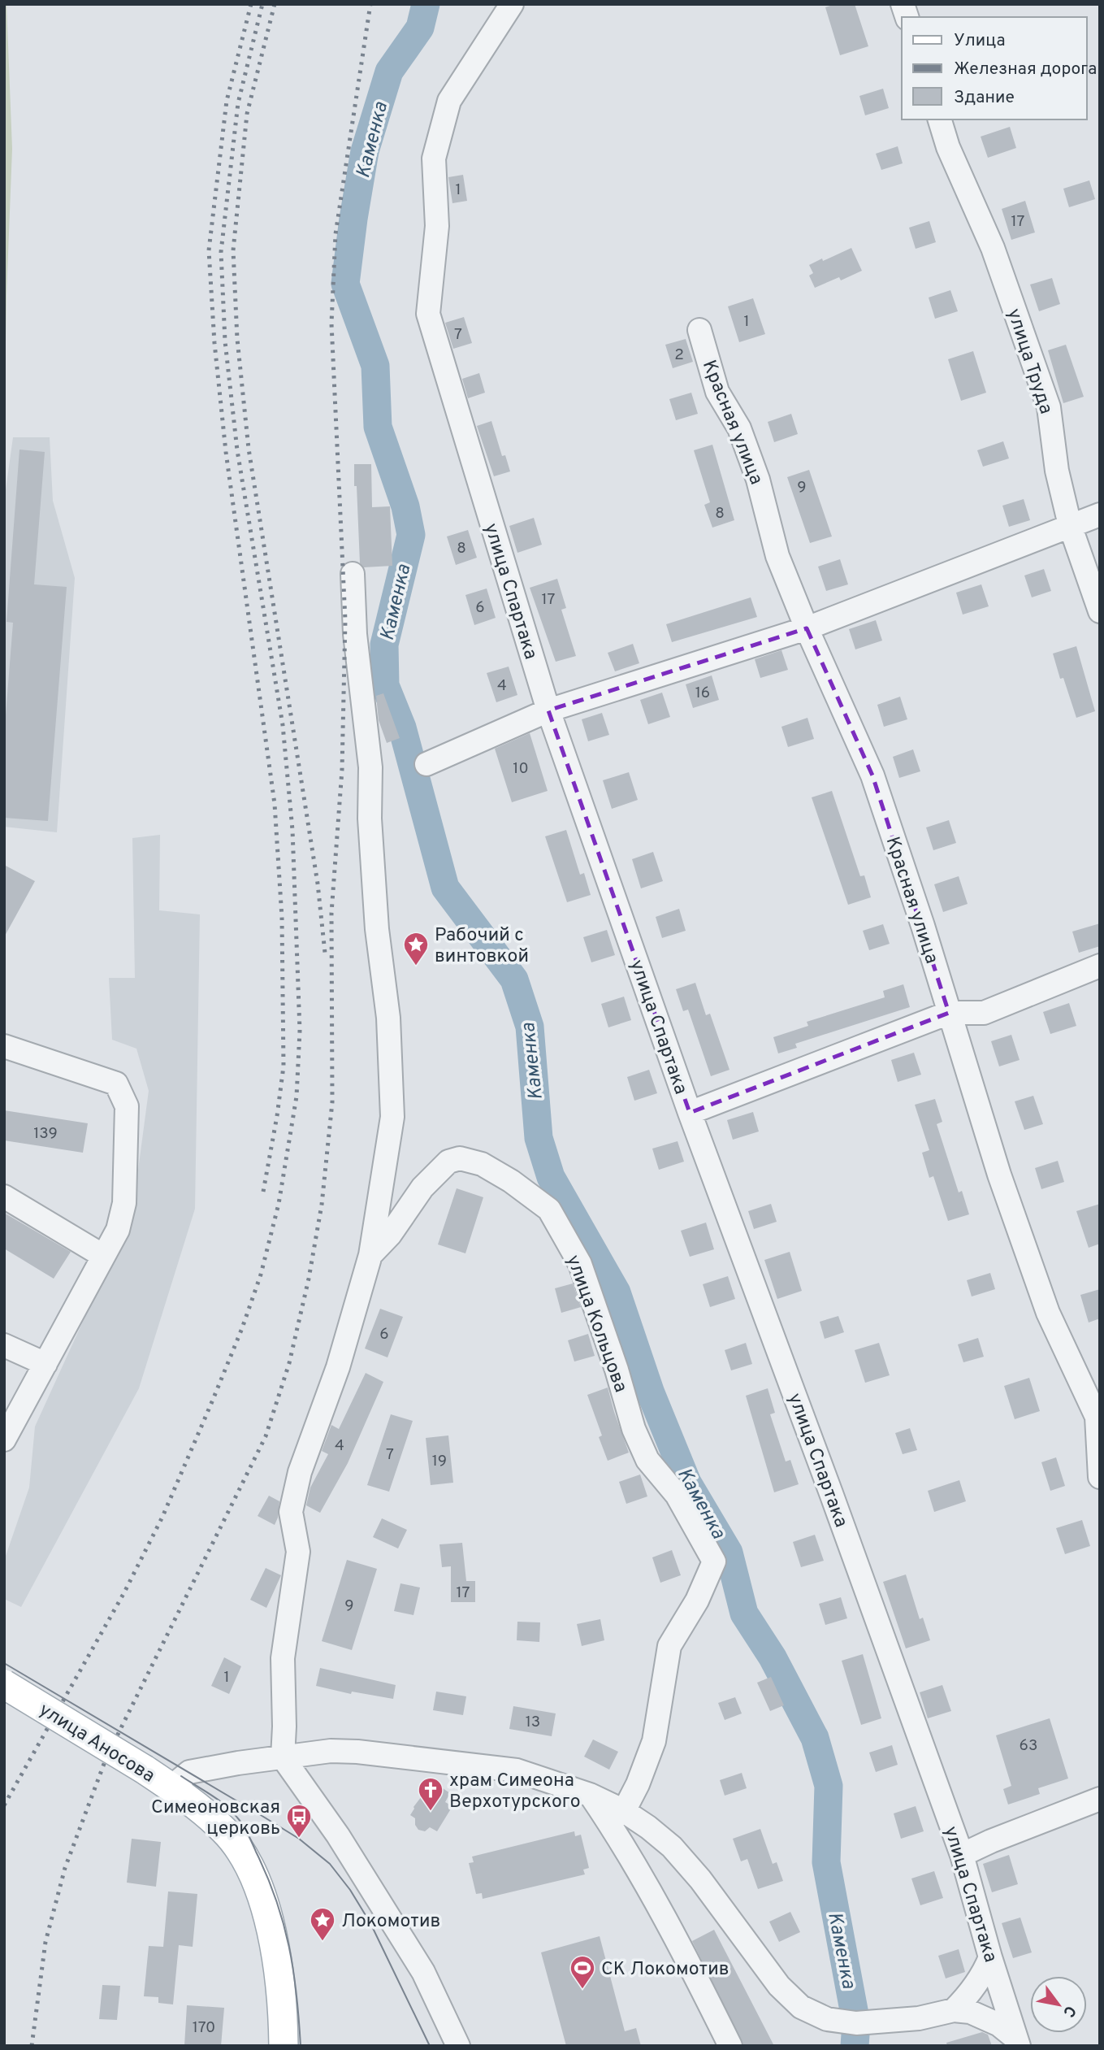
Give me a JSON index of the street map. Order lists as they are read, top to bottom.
{
  "streets": {
    "main road": ["улица Аносова"],
    "street": [
      "улица Труда",
      "Красная улица",
      "улица Спартака",
      "улица Кольцова"
    ]
  },
  "water": ["Каменка"],
  "places": {
    "place": ["Рабочий с винтовкой", "Локомотив"],
    "church": ["храм Симеона Верхотурского"],
    "bus stop": ["Симеоновская церковь"],
    "sports": ["СК Локомотив"]
  },
  "house_numbers": [
    "1",
    "17",
    "1",
    "7",
    "2",
    "9",
    "8",
    "8",
    "17",
    "6",
    "4",
    "16",
    "10",
    "139",
    "6",
    "4",
    "7",
    "19",
    "17",
    "9",
    "1",
    "13",
    "63",
    "170"
  ],
  "legend": ["Улица", "Железная дорога", "Здание"],
  "north": "bottom right"
}
